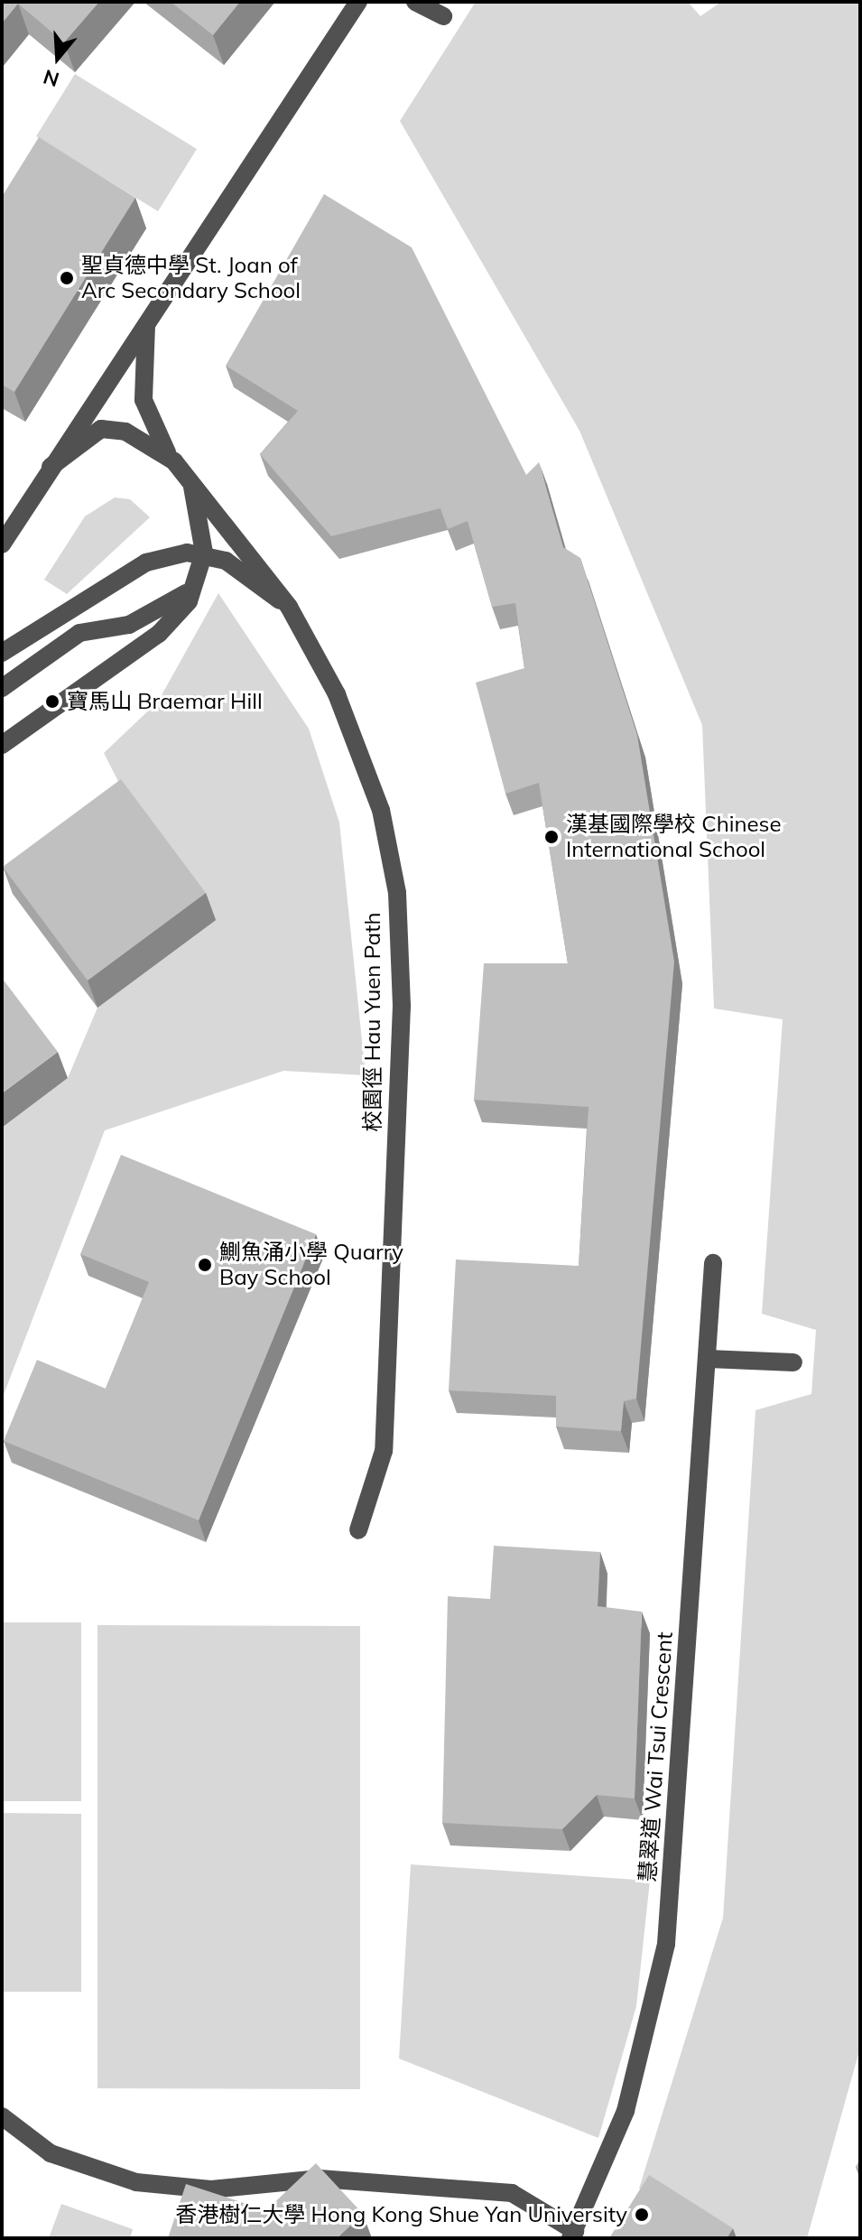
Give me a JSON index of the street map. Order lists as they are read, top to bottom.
{
  "streets": {
    "street": ["校園徑 Hau Yuen Path", "慧翠道 Wai Tsui Crescent"]
  },
  "places": [
    "聖貞德中學 St. Joan of Arc Secondary School",
    "寶馬山 Braemar Hill",
    "漢基國際學校 Chinese International School",
    "鰂魚涌小學 Quarry Bay School",
    "香港樹仁大學 Hong Kong Shue Yan University"
  ],
  "north": "bottom"
}
